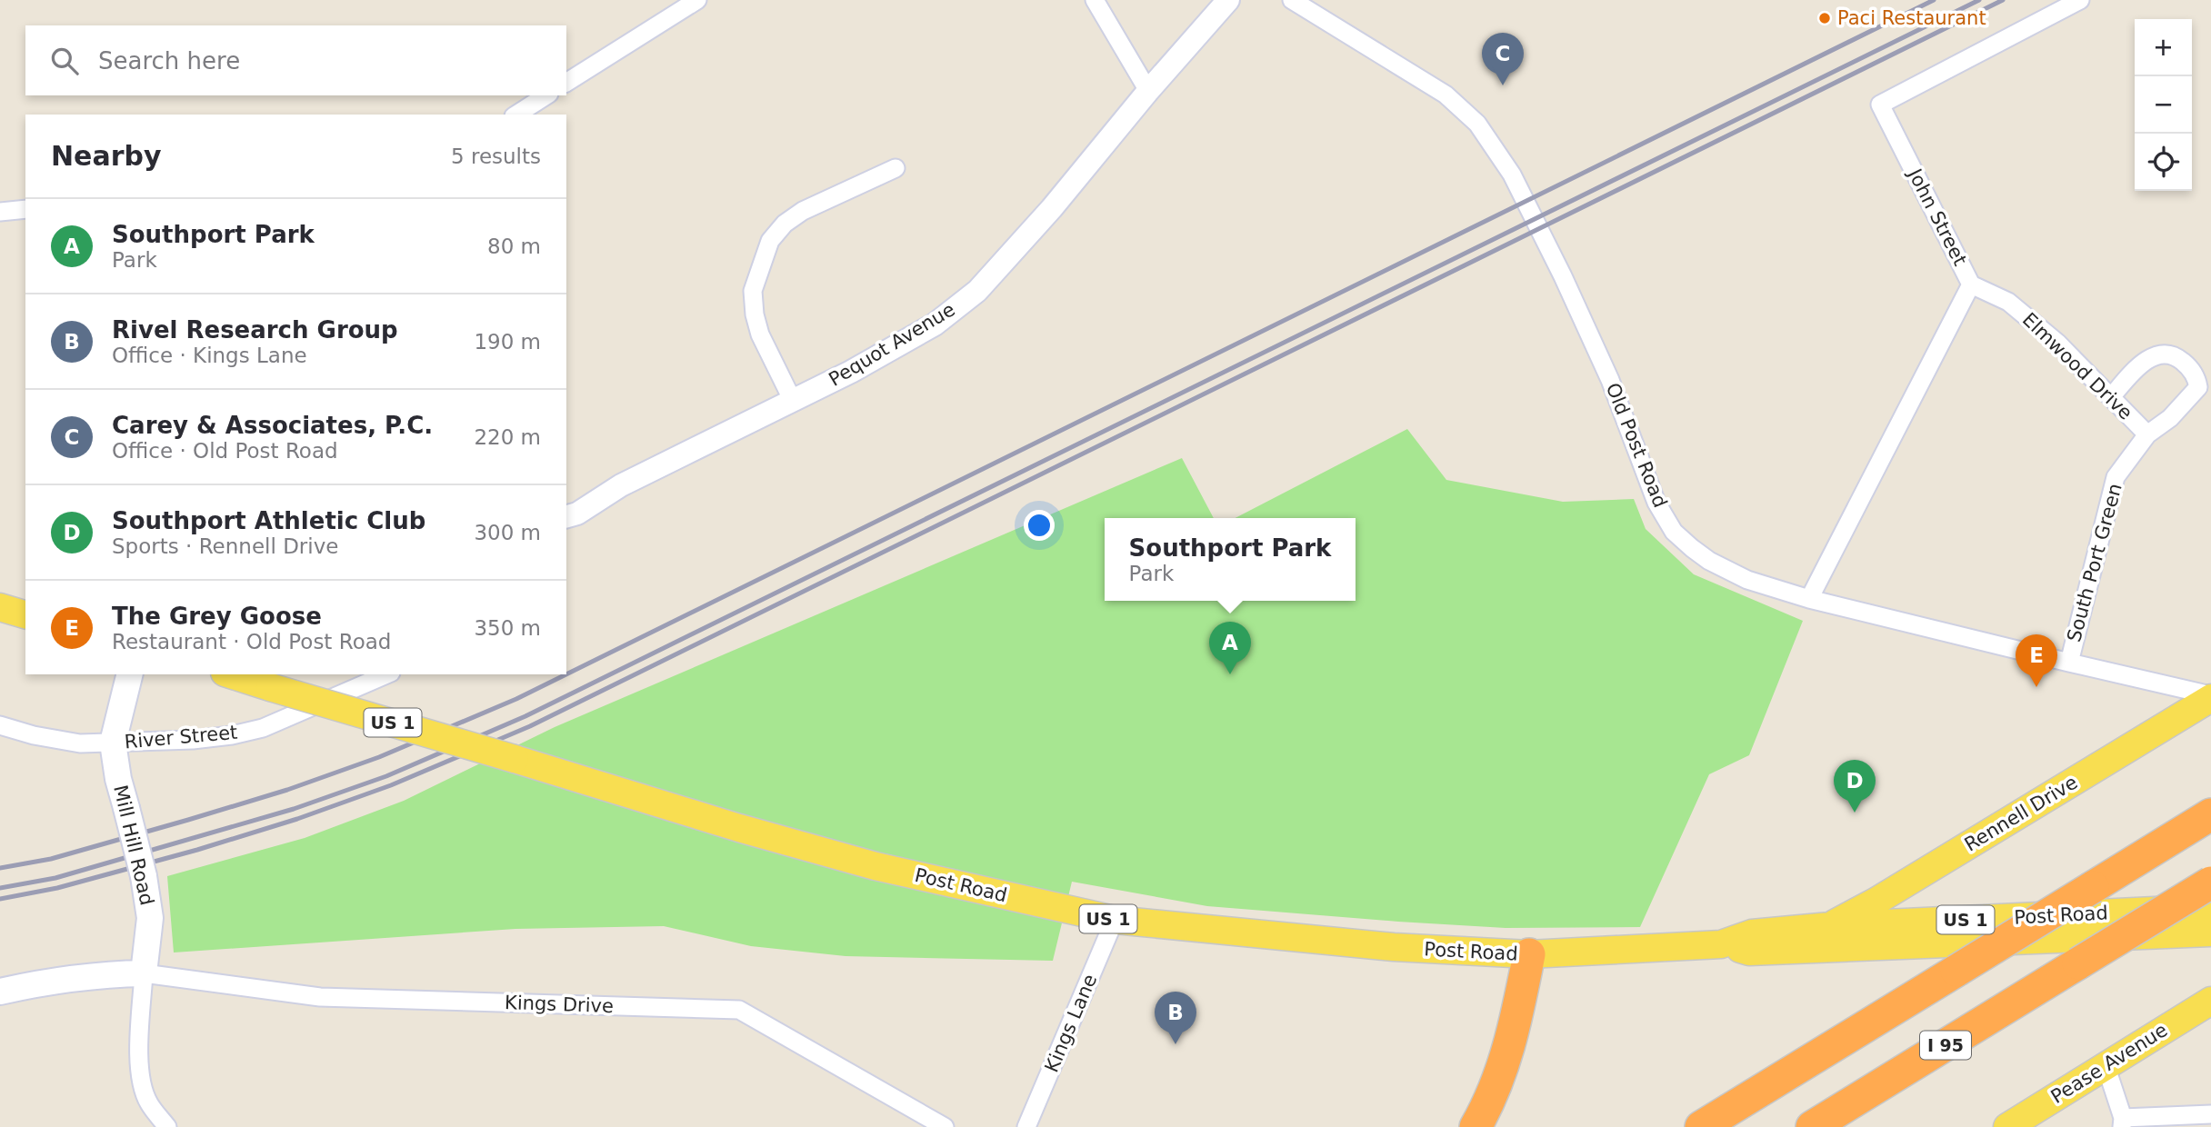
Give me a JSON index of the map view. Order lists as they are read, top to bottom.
{
  "streets": {
    "highway": ["I 95"],
    "main road": [
      "US 1",
      "Rennell Drive",
      "Mill Hill Road",
      "Post Road",
      "Pease Avenue"
    ],
    "street": [
      "John Street",
      "Pequot Avenue",
      "Elmwood Drive",
      "Old Post Road",
      "South Port Green",
      "River Street",
      "Kings Drive",
      "Kings Lane"
    ]
  },
  "crossings": [
    ["John Street", "Elmwood Drive"],
    ["John Street", "Old Post Road"],
    ["Elmwood Drive", "South Port Green"],
    ["Old Post Road", "South Port Green"],
    ["Old Post Road", "Rennell Drive"],
    ["River Street", "Mill Hill Road"],
    ["Rennell Drive", "Post Road"],
    ["Mill Hill Road", "Kings Drive"],
    ["Post Road", "Kings Lane"]
  ],
  "places": ["Paci Restaurant"],
  "page": {
    "map_buttons": ["+", "−"],
    "search": "Search here",
    "pins": [
      "C",
      "A",
      "E",
      "D",
      "B"
    ],
    "heading": ["Nearby", "5 results"],
    "list": [
      {
        "mark": "A",
        "name": "Southport Park",
        "note": "Park",
        "value": "80 m"
      },
      {
        "mark": "B",
        "name": "Rivel Research Group",
        "note": "Office · Kings Lane",
        "value": "190 m"
      },
      {
        "mark": "C",
        "name": "Carey & Associates, P.C.",
        "note": "Office · Old Post Road",
        "value": "220 m"
      },
      {
        "mark": "D",
        "name": "Southport Athletic Club",
        "note": "Sports · Rennell Drive",
        "value": "300 m"
      },
      {
        "mark": "E",
        "name": "The Grey Goose",
        "note": "Restaurant · Old Post Road",
        "value": "350 m"
      }
    ],
    "popup": ["Southport Park", "Park"]
  }
}
